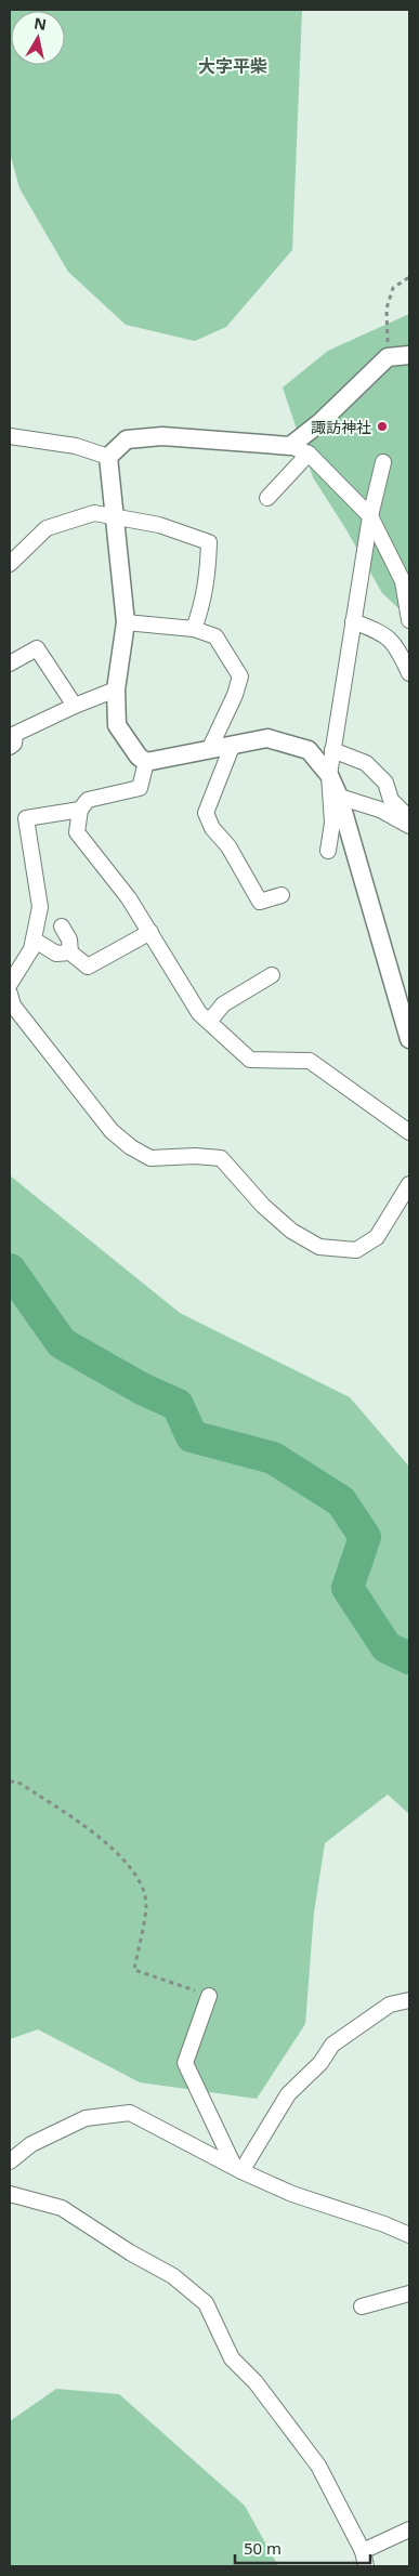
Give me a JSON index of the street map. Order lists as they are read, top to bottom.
{
  "districts": ["大字平柴"],
  "places": ["諏訪神社"],
  "scale_bar": "50 m",
  "north": "top"
}
